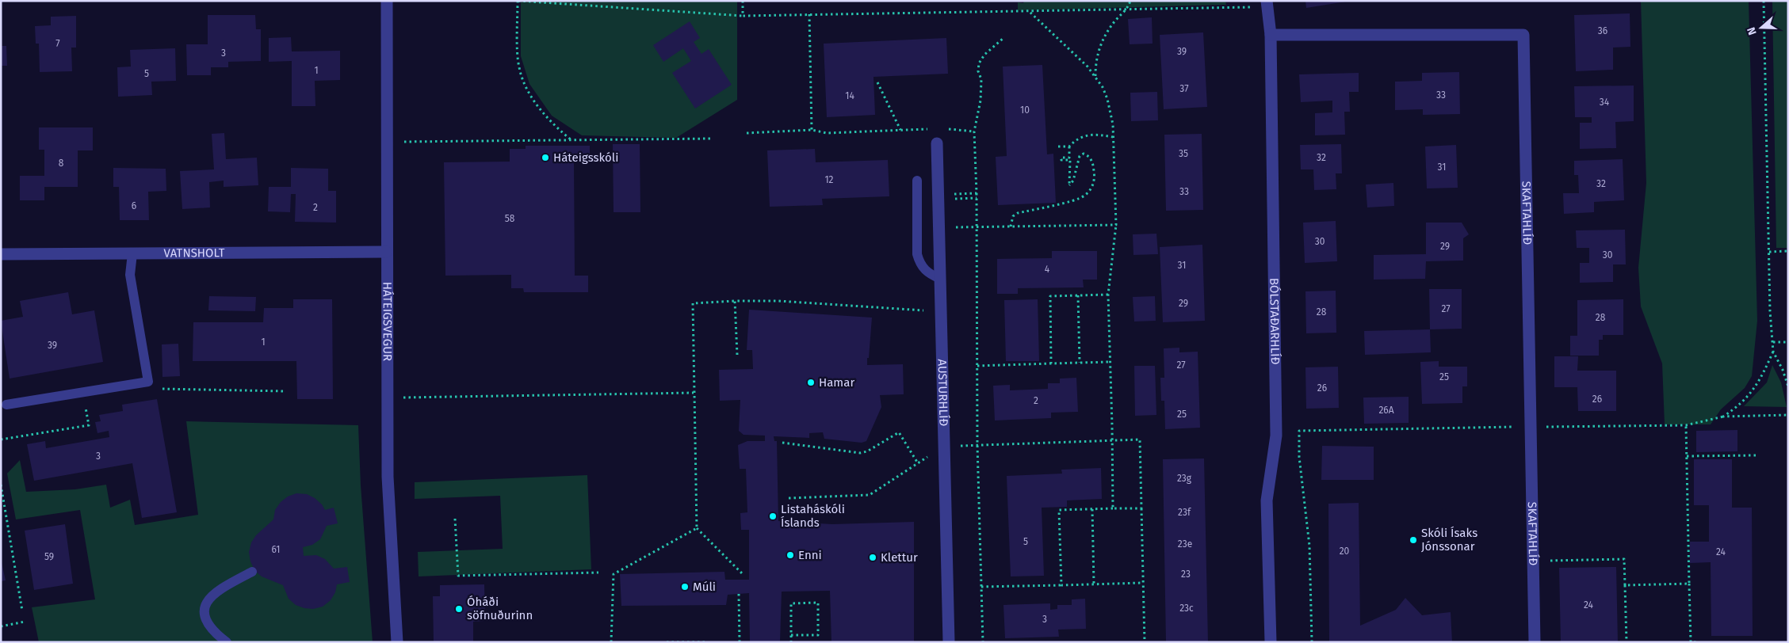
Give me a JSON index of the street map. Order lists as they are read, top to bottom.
{
  "streets": {
    "street": [
      "SKAFTAHLÍÐ",
      "VATNSHOLT",
      "HÁTEIGSVEGUR",
      "BÓLSTAÐARHLÍÐ",
      "AUSTURHLÍÐ"
    ]
  },
  "crossings": [
    ["SKAFTAHLÍÐ", "BÓLSTAÐARHLÍÐ"],
    ["VATNSHOLT", "HÁTEIGSVEGUR"]
  ],
  "places": [
    "Háteigsskóli",
    "Hamar",
    "Listaháskóli Íslands",
    "Skóli Ísaks Jónssonar",
    "Enni",
    "Klettur",
    "Múli",
    "Óháði söfnuðurinn"
  ],
  "house_numbers": [
    "36",
    "7",
    "39",
    "3",
    "1",
    "5",
    "37",
    "33",
    "14",
    "34",
    "10",
    "35",
    "32",
    "8",
    "31",
    "12",
    "32",
    "33",
    "6",
    "2",
    "58",
    "30",
    "29",
    "30",
    "31",
    "4",
    "29",
    "27",
    "28",
    "28",
    "1",
    "39",
    "27",
    "25",
    "26",
    "26",
    "2",
    "26A",
    "25",
    "3",
    "23g",
    "23f",
    "5",
    "23e",
    "61",
    "20",
    "24",
    "59",
    "23",
    "24",
    "23c",
    "3"
  ],
  "north": "left"
}
